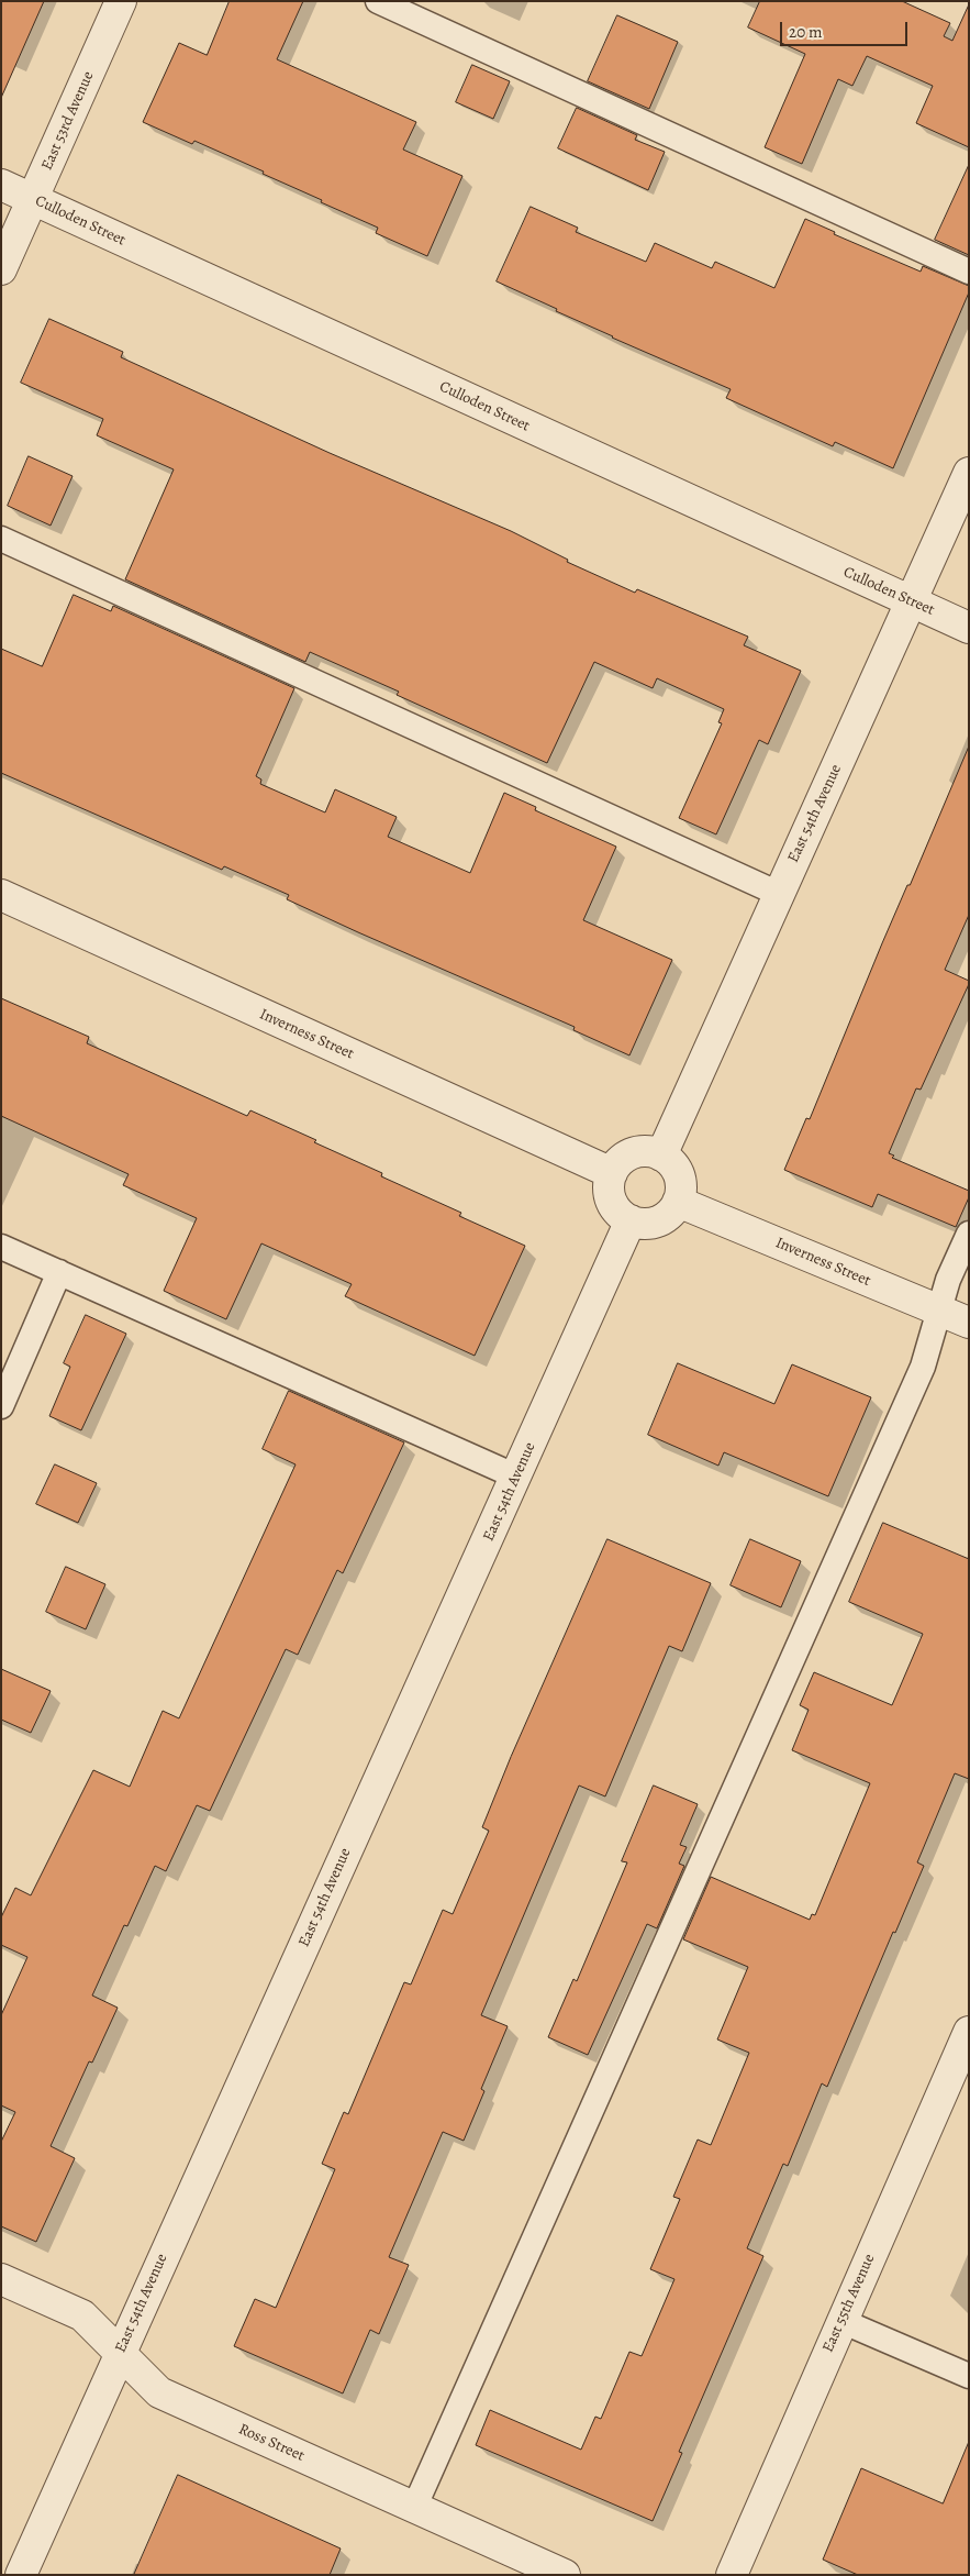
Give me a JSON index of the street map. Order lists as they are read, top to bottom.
{
  "streets": {
    "street": [
      "East 53rd Avenue",
      "Culloden Street",
      "East 54th Avenue",
      "Inverness Street",
      "East 55th Avenue",
      "Ross Street"
    ]
  },
  "crossings": [
    ["East 53rd Avenue", "Culloden Street"],
    ["Culloden Street", "East 54th Avenue"],
    ["East 54th Avenue", "Inverness Street"],
    ["East 54th Avenue", "Ross Street"]
  ],
  "scale_bar": "20 m"
}
